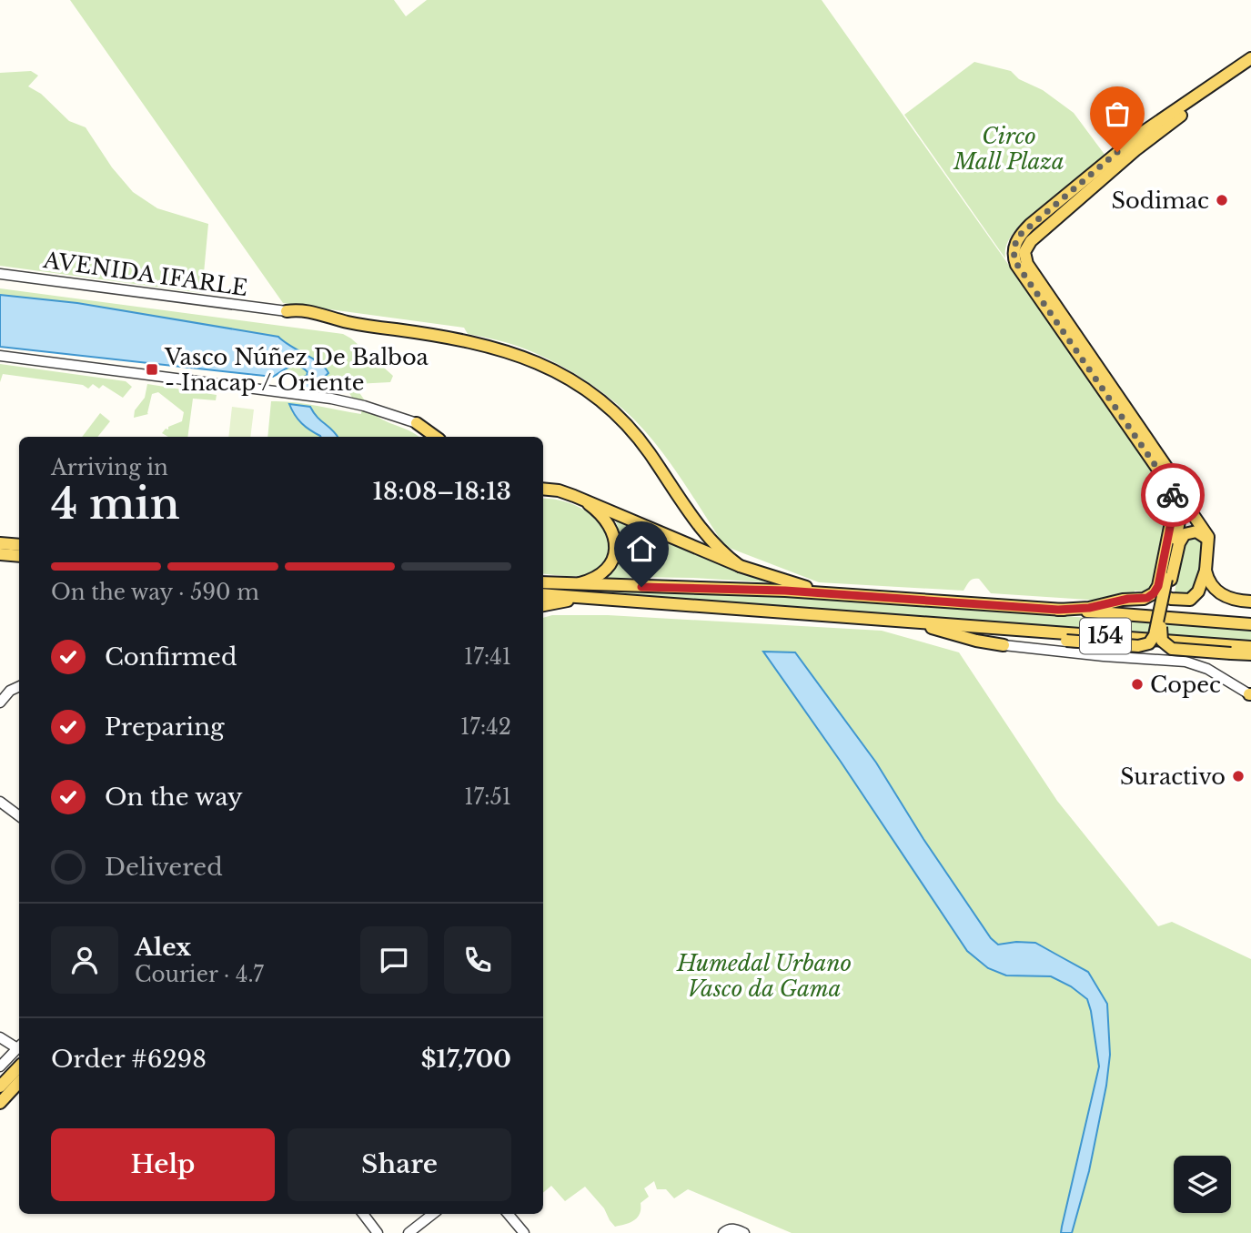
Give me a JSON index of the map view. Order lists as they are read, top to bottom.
{
  "streets": {
    "main road": ["154"],
    "street": ["AVENIDA IFARLE"]
  },
  "parks": ["Circo Mall Plaza", "Humedal Urbano Vasco da Gama"],
  "places": {
    "other": ["Sodimac", "Copec", "Suractivo"],
    "transit": ["Vasco Núñez De Balboa - Inacap / Oriente"]
  },
  "page": {
    "heading": ["4 min", "Arriving in", "18:08–18:13"],
    "panel": [
      "Alex",
      "Courier · 4.7",
      "Order #6298",
      "$17,700"
    ],
    "bar": "On the way · 590 m",
    "list": [
      ["Confirmed", "17:41"],
      ["Preparing", "17:42"],
      ["On the way", "17:51"],
      "Delivered"
    ],
    "buttons": ["Help", "Share"]
  }
}
